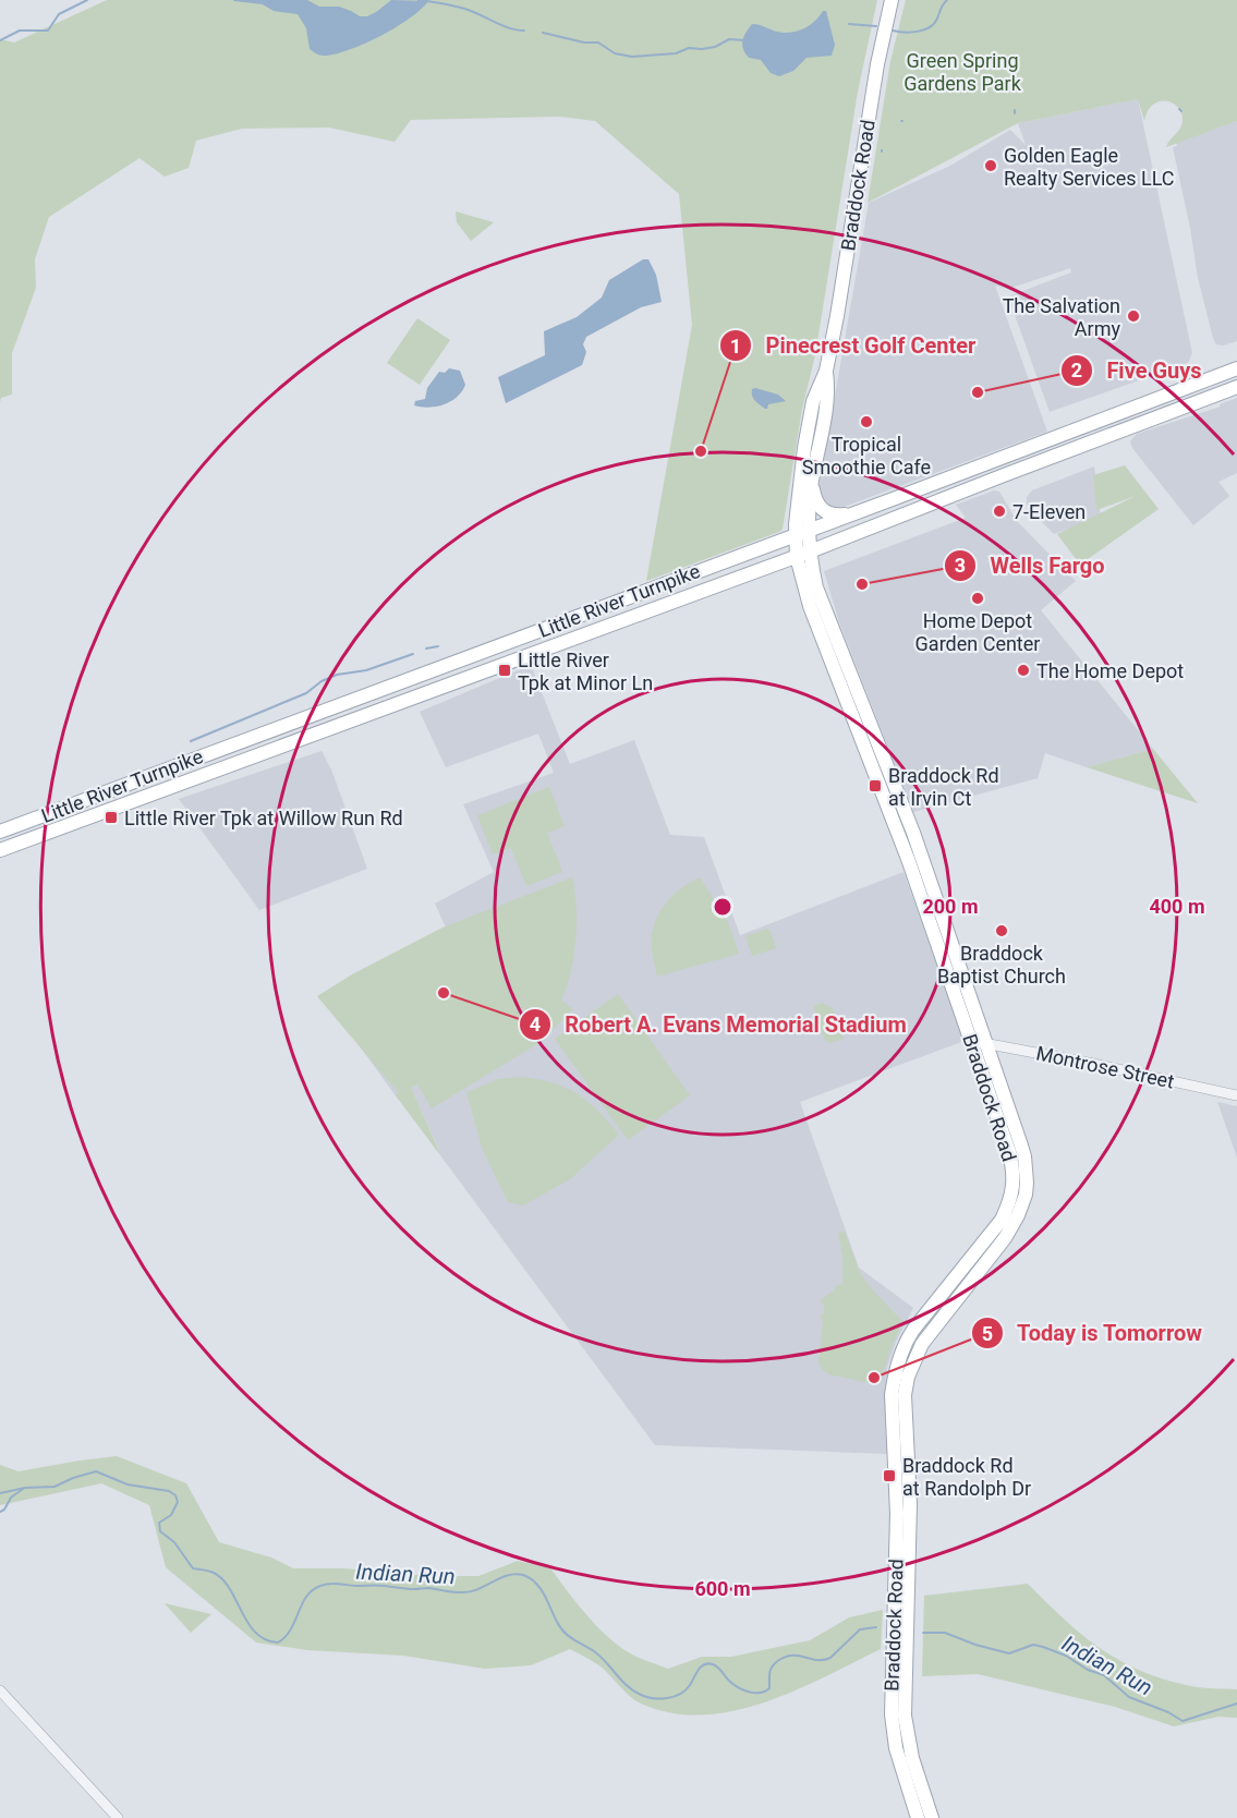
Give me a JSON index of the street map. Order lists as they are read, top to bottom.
{
  "streets": {
    "main road": ["Braddock Road", "Little River Turnpike"],
    "street": ["Montrose Street"]
  },
  "crossings": [
    ["Braddock Road", "Little River Turnpike"],
    ["Braddock Road", "Montrose Street"]
  ],
  "water": ["Indian Run"],
  "parks": ["Green Spring Gardens Park"],
  "places": {
    "other": [
      "Golden Eagle Realty Services LLC",
      "The Salvation Army",
      "Five Guys",
      "Tropical Smoothie Cafe",
      "Pinecrest Golf Center",
      "7-Eleven",
      "Wells Fargo",
      "Home Depot Garden Center",
      "The Home Depot",
      "Braddock Baptist Church",
      "Robert A. Evans Memorial Stadium",
      "Today is Tomorrow"
    ],
    "transit": [
      "Little River Tpk at Minor Ln",
      "Braddock Rd at Irvin Ct",
      "Little River Tpk at Willow Run Rd",
      "Braddock Rd at Randolph Dr"
    ]
  },
  "rings": ["200 m", "400 m", "600 m"]
}
